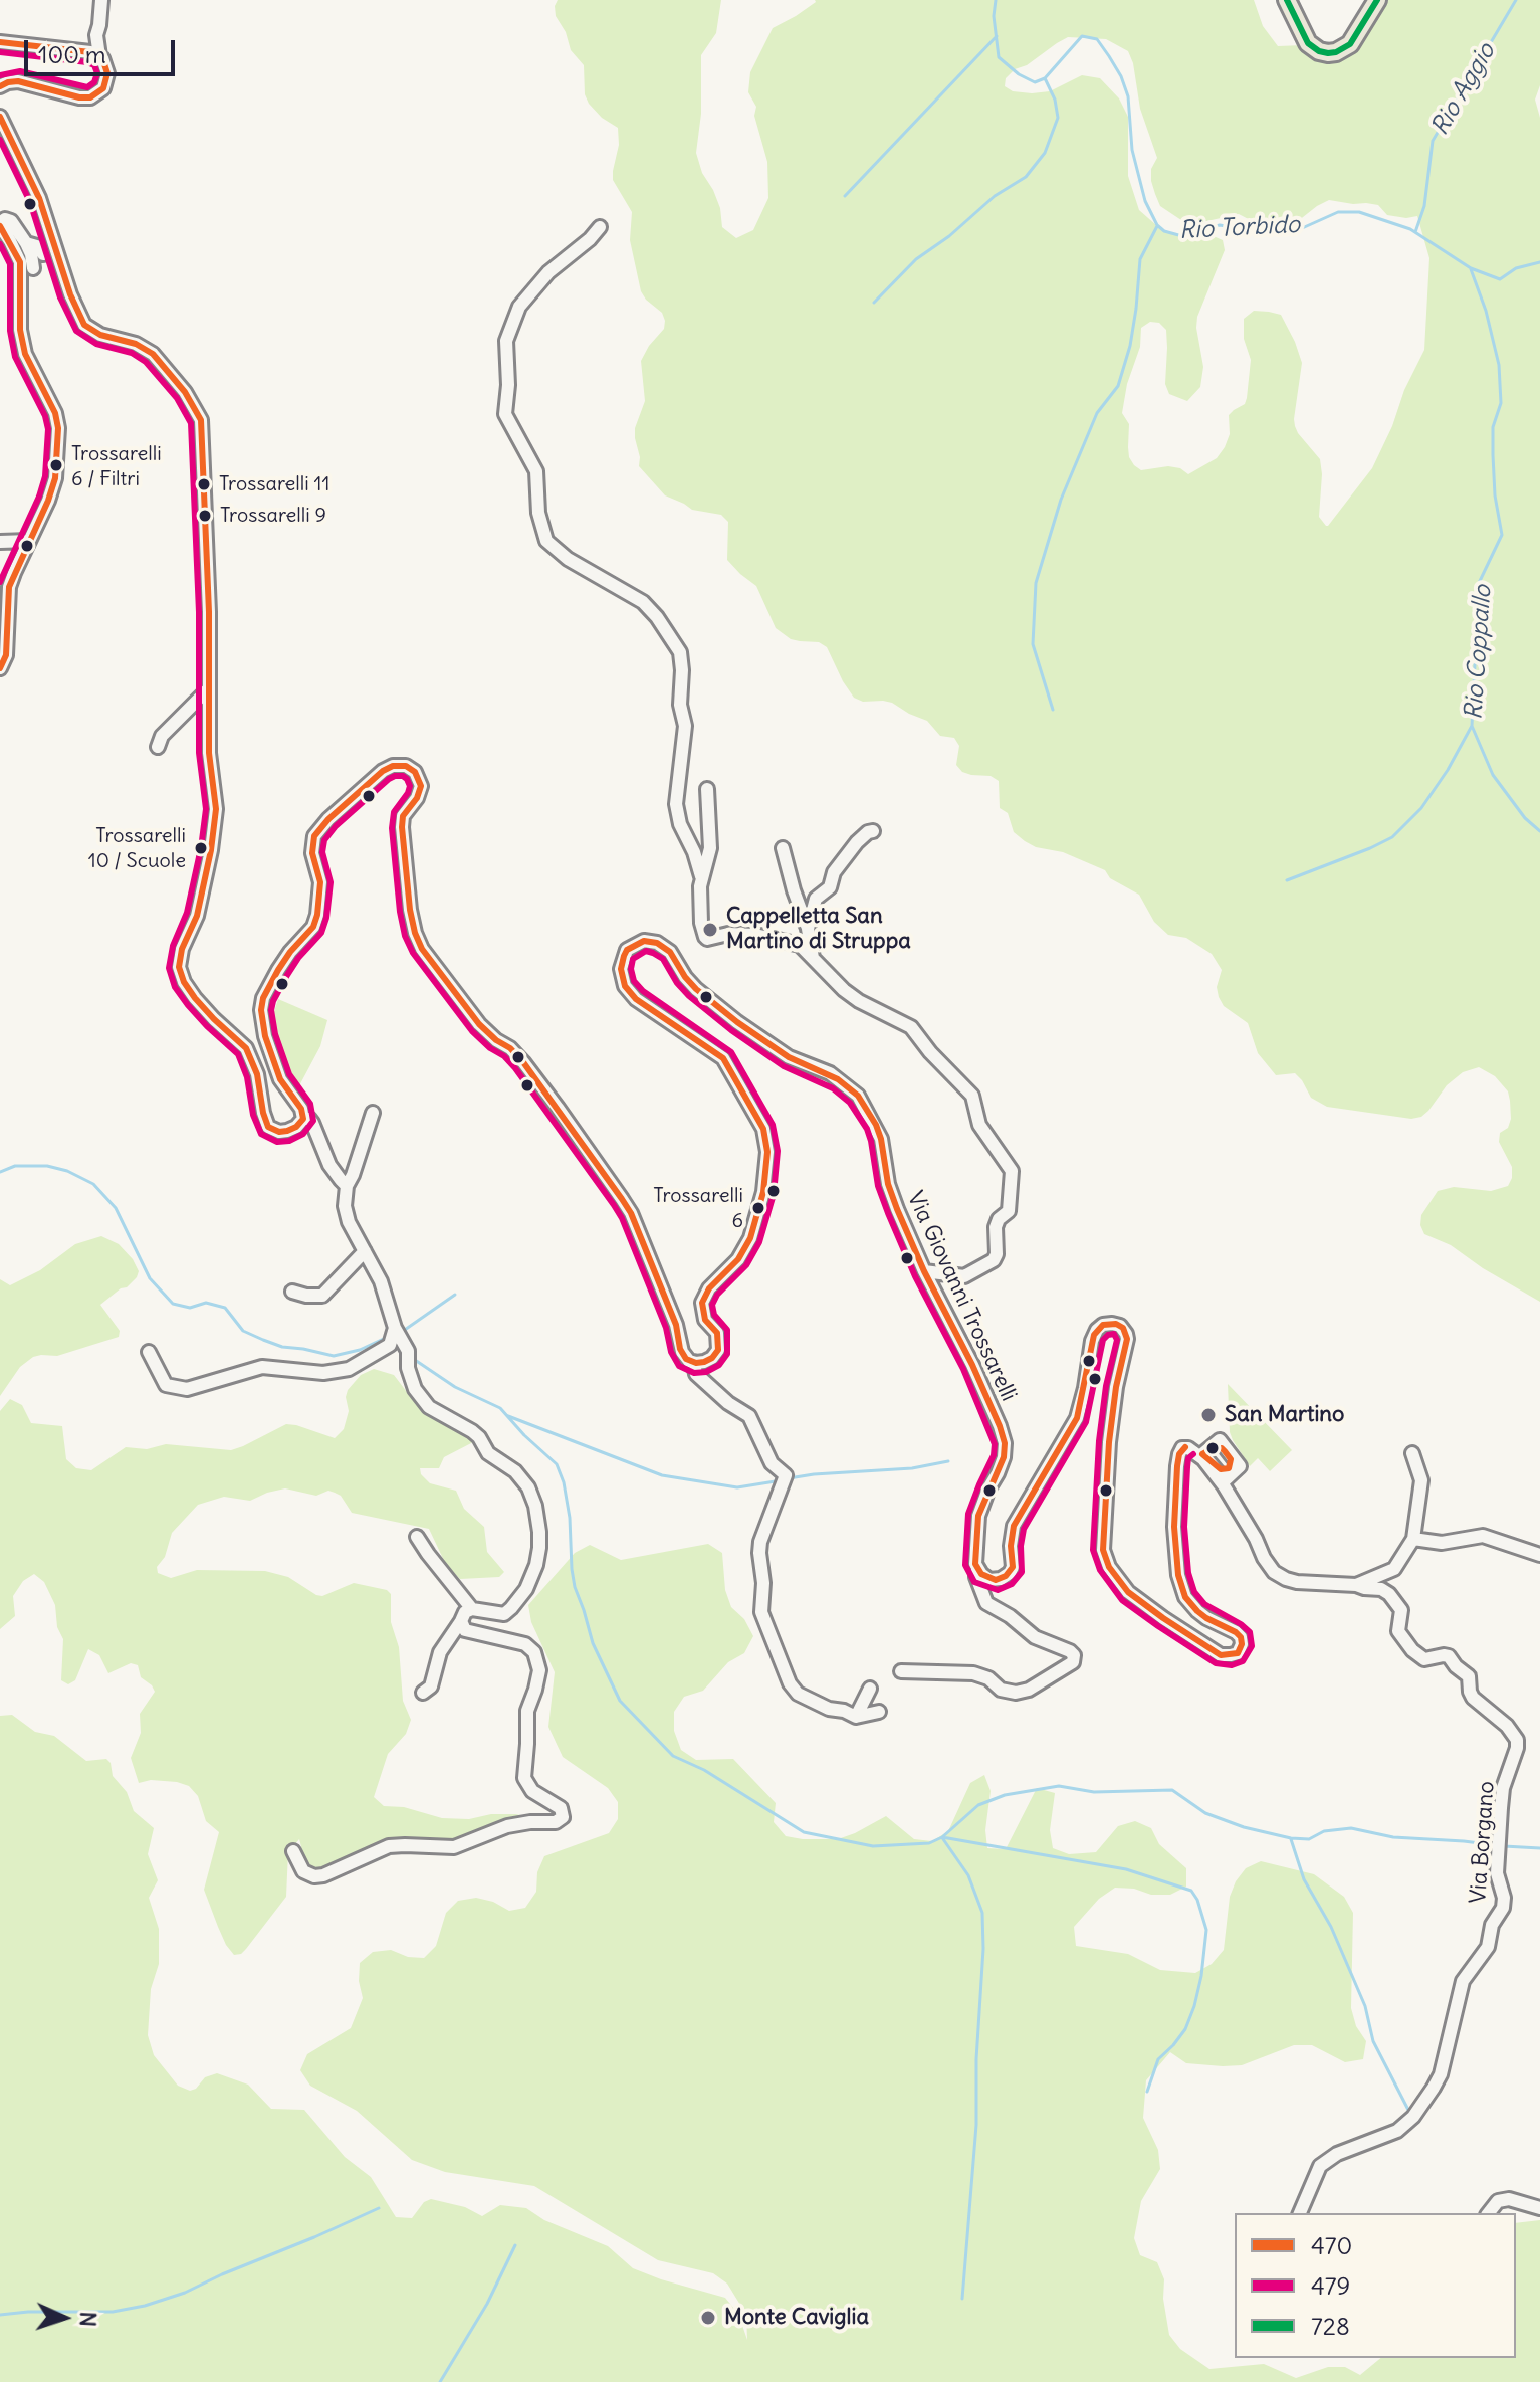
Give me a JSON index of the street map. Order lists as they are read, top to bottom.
{
  "streets": {
    "street": ["Via Giovanni Trossarelli", "Via Borgano"]
  },
  "water": ["Rio Aggio", "Rio Torbido", "Rio Coppallo"],
  "places": [
    "Trossarelli 6 / Filtri",
    "Trossarelli 11",
    "Trossarelli 9",
    "Trossarelli 10 / Scuole",
    "Cappelletta San Martino di Struppa",
    "Trossarelli 6",
    "San Martino",
    "Monte Caviglia"
  ],
  "lines": ["transit line 728", "transit line 470", "transit line 479"],
  "legend": ["470", "479", "728"],
  "scale_bar": "100 m",
  "north": "right"
}
